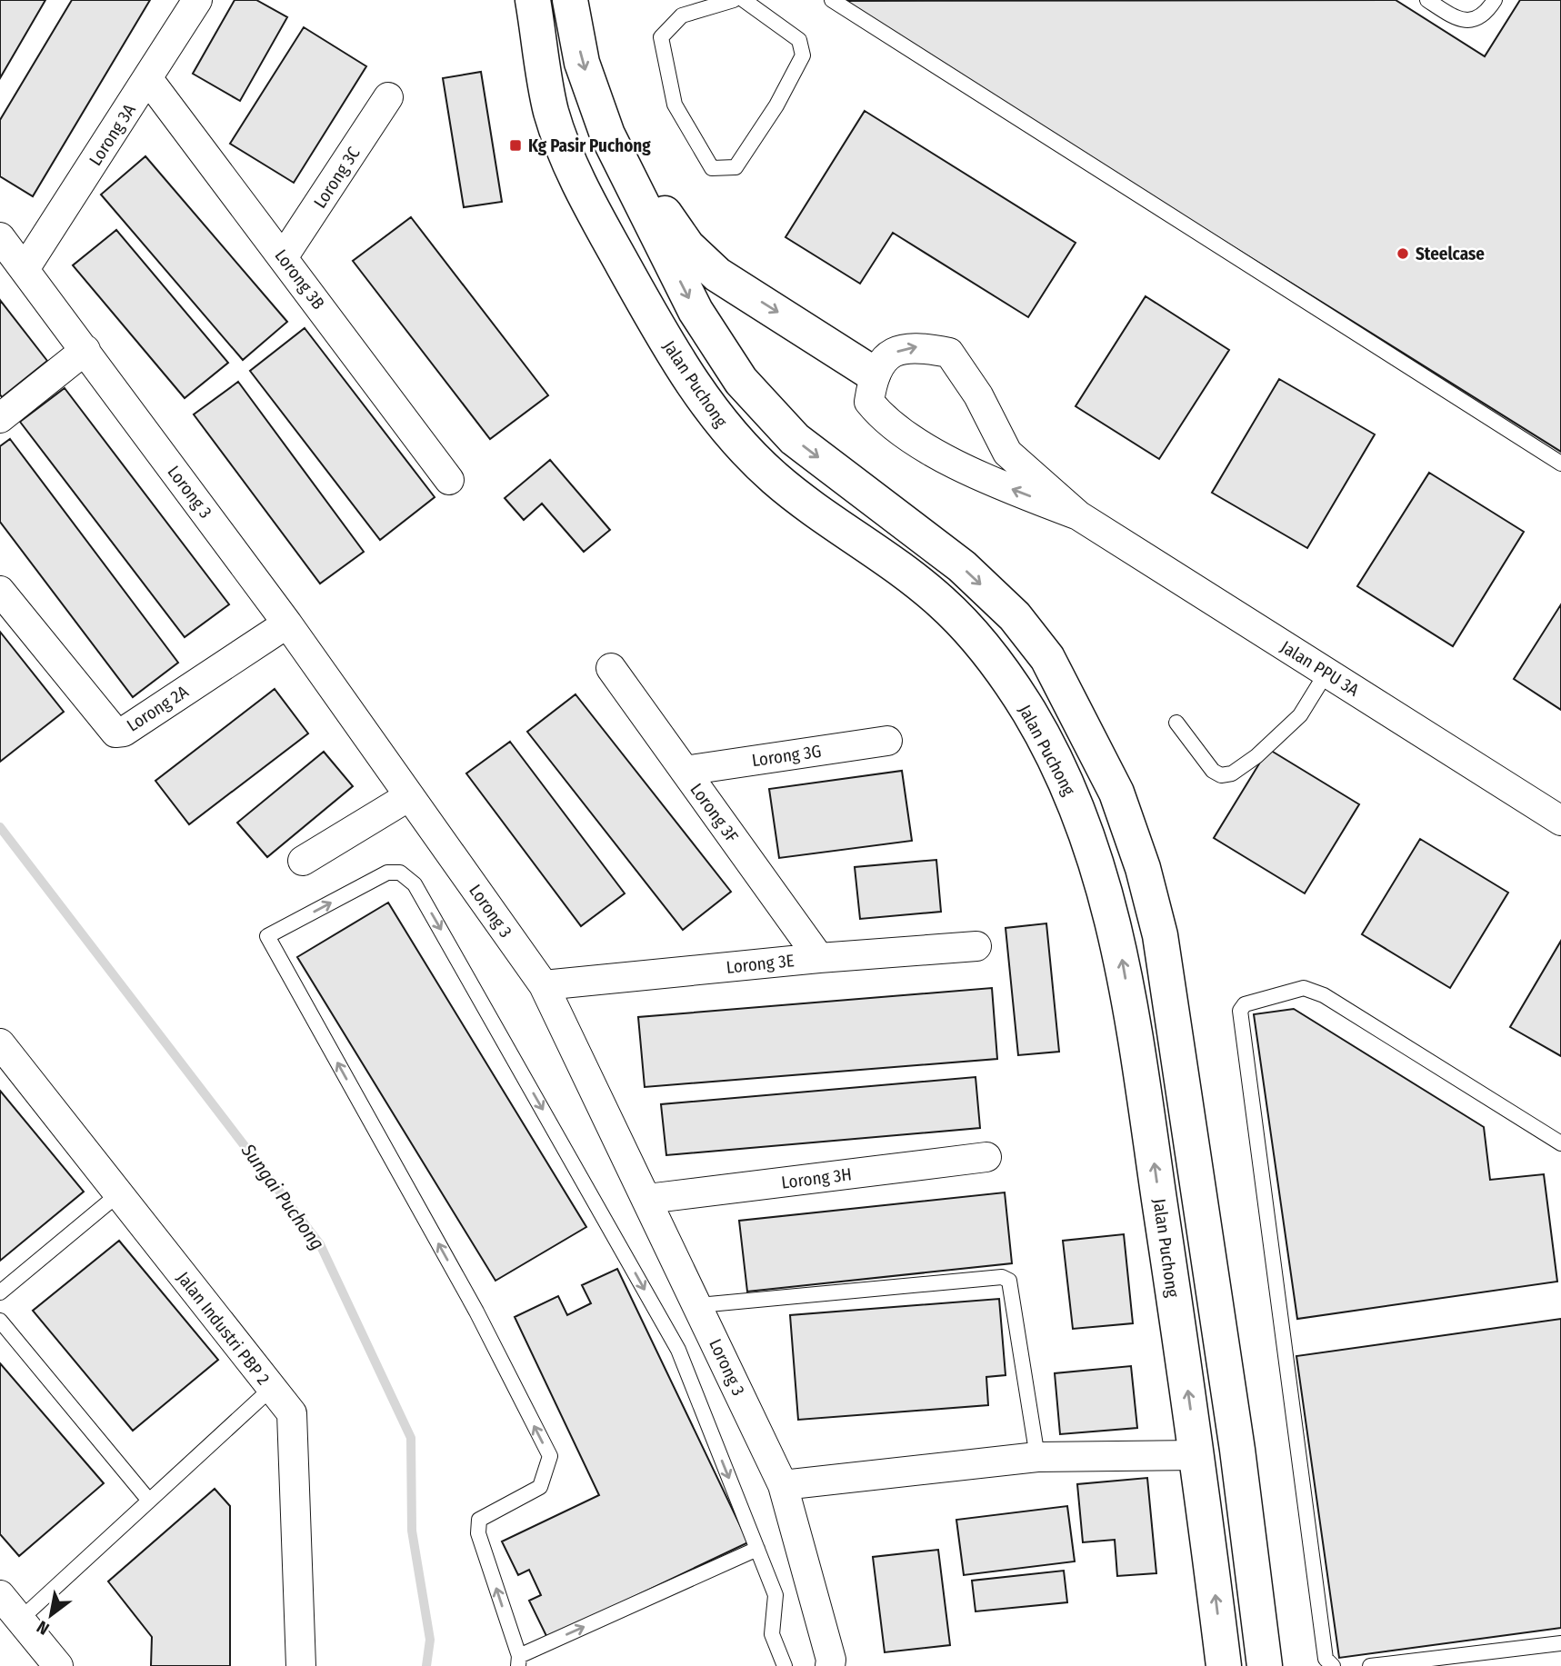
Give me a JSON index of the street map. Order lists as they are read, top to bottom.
{
  "streets": {
    "main road": ["Jalan Puchong"],
    "street": [
      "Lorong 3A",
      "Lorong 3C",
      "Lorong 3B",
      "Lorong 3",
      "Jalan PPU 3A",
      "Lorong 2A",
      "Lorong 3G",
      "Lorong 3F",
      "Lorong 3E",
      "Lorong 3H",
      "Jalan Industri PBP 2"
    ]
  },
  "crossings": [
    ["Lorong 3A", "Lorong 3B"],
    ["Lorong 3A", "Lorong 3"],
    ["Lorong 3C", "Lorong 3B"],
    ["Lorong 3", "Lorong 2A"],
    ["Lorong 3", "Lorong 3E"],
    ["Lorong 3", "Lorong 3H"],
    ["Lorong 3G", "Lorong 3F"],
    ["Lorong 3F", "Lorong 3E"]
  ],
  "water": ["Sungai Puchong"],
  "places": {
    "transit": ["Kg Pasir Puchong"],
    "other": ["Steelcase"]
  },
  "north": "bottom left"
}
